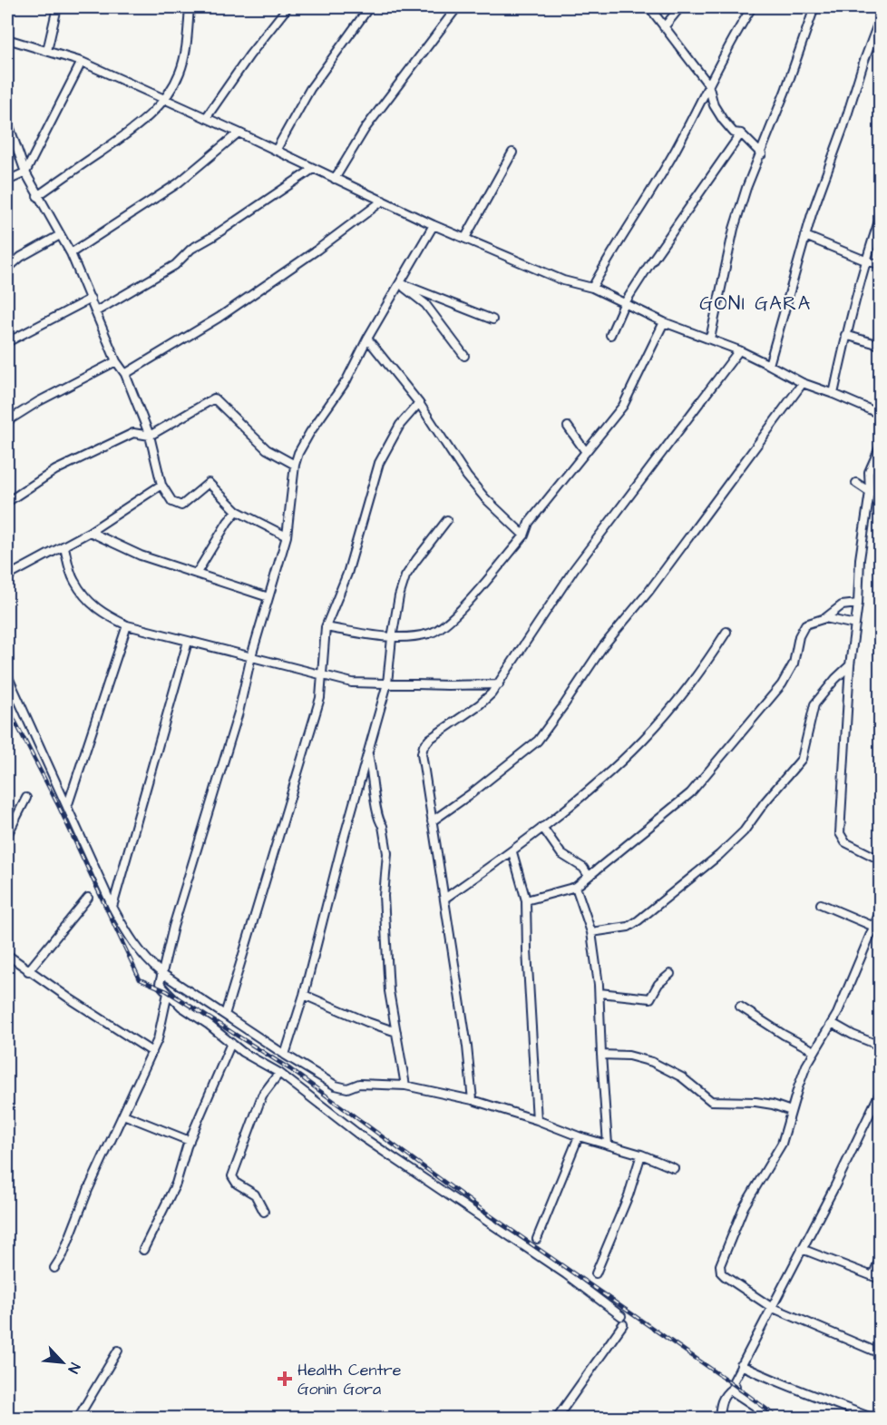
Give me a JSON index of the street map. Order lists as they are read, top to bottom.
{
  "districts": ["GONI GARA"],
  "places": {
    "health": ["Health Centre Gonin Gora"]
  },
  "north": "bottom right"
}
